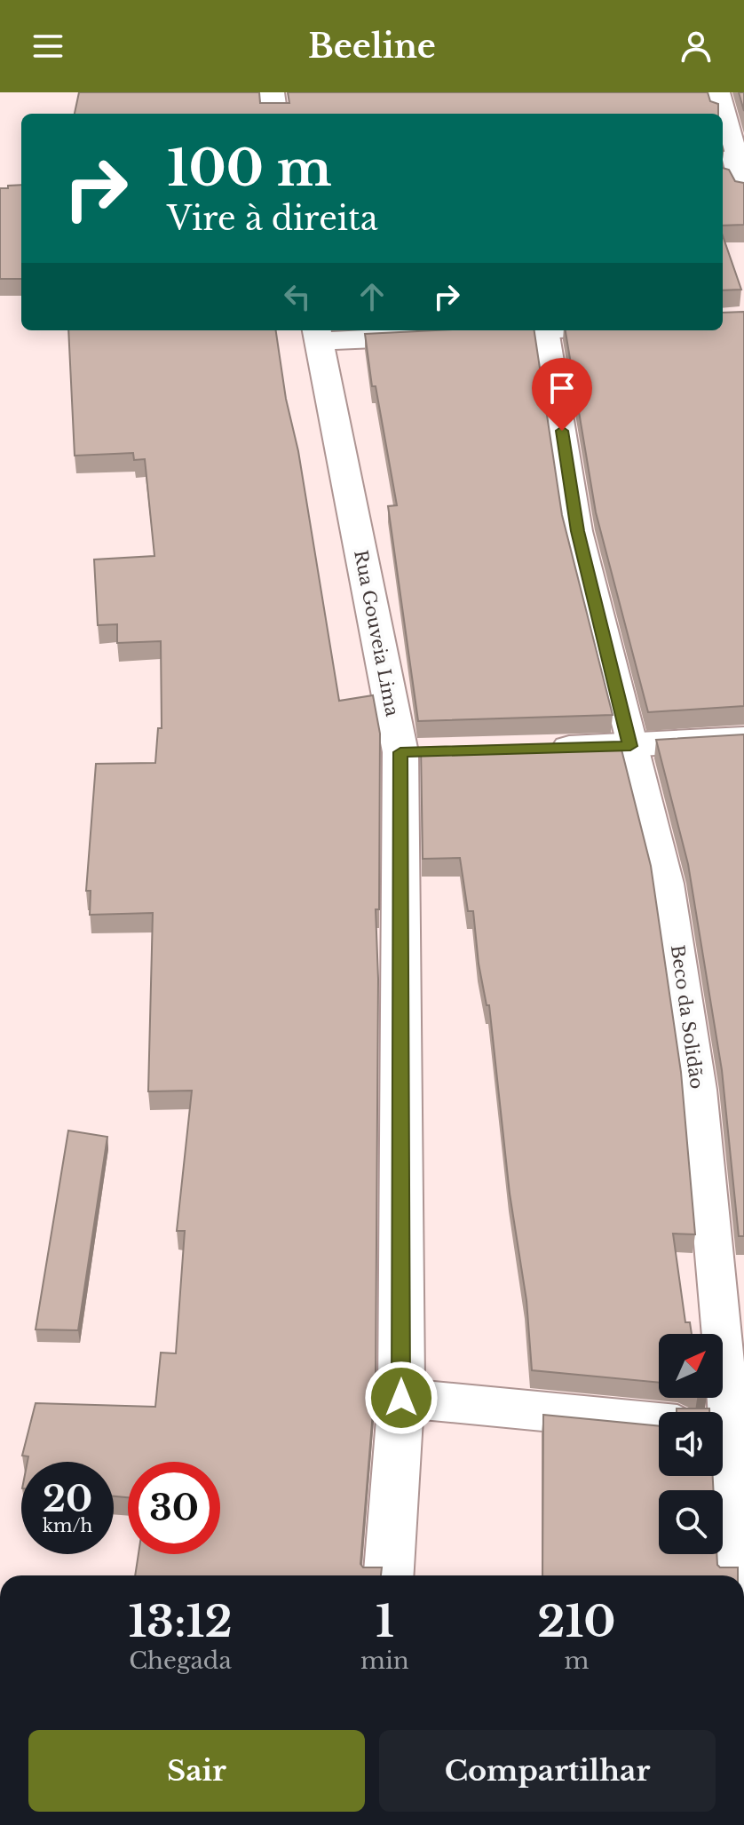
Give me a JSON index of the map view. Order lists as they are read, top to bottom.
{
  "streets": {
    "street": ["Rua Gouveia Lima"],
    "lane": ["Beco da Solidão"]
  },
  "north": "top right",
  "page": {
    "header": "Beeline",
    "turn": ["100 m", "Vire à direita"],
    "speed": "20 km/h",
    "limit": "30",
    "eta": [
      "13:12",
      "Chegada",
      "1",
      "min",
      "210",
      "m"
    ],
    "buttons": ["Sair", "Compartilhar"]
  }
}
